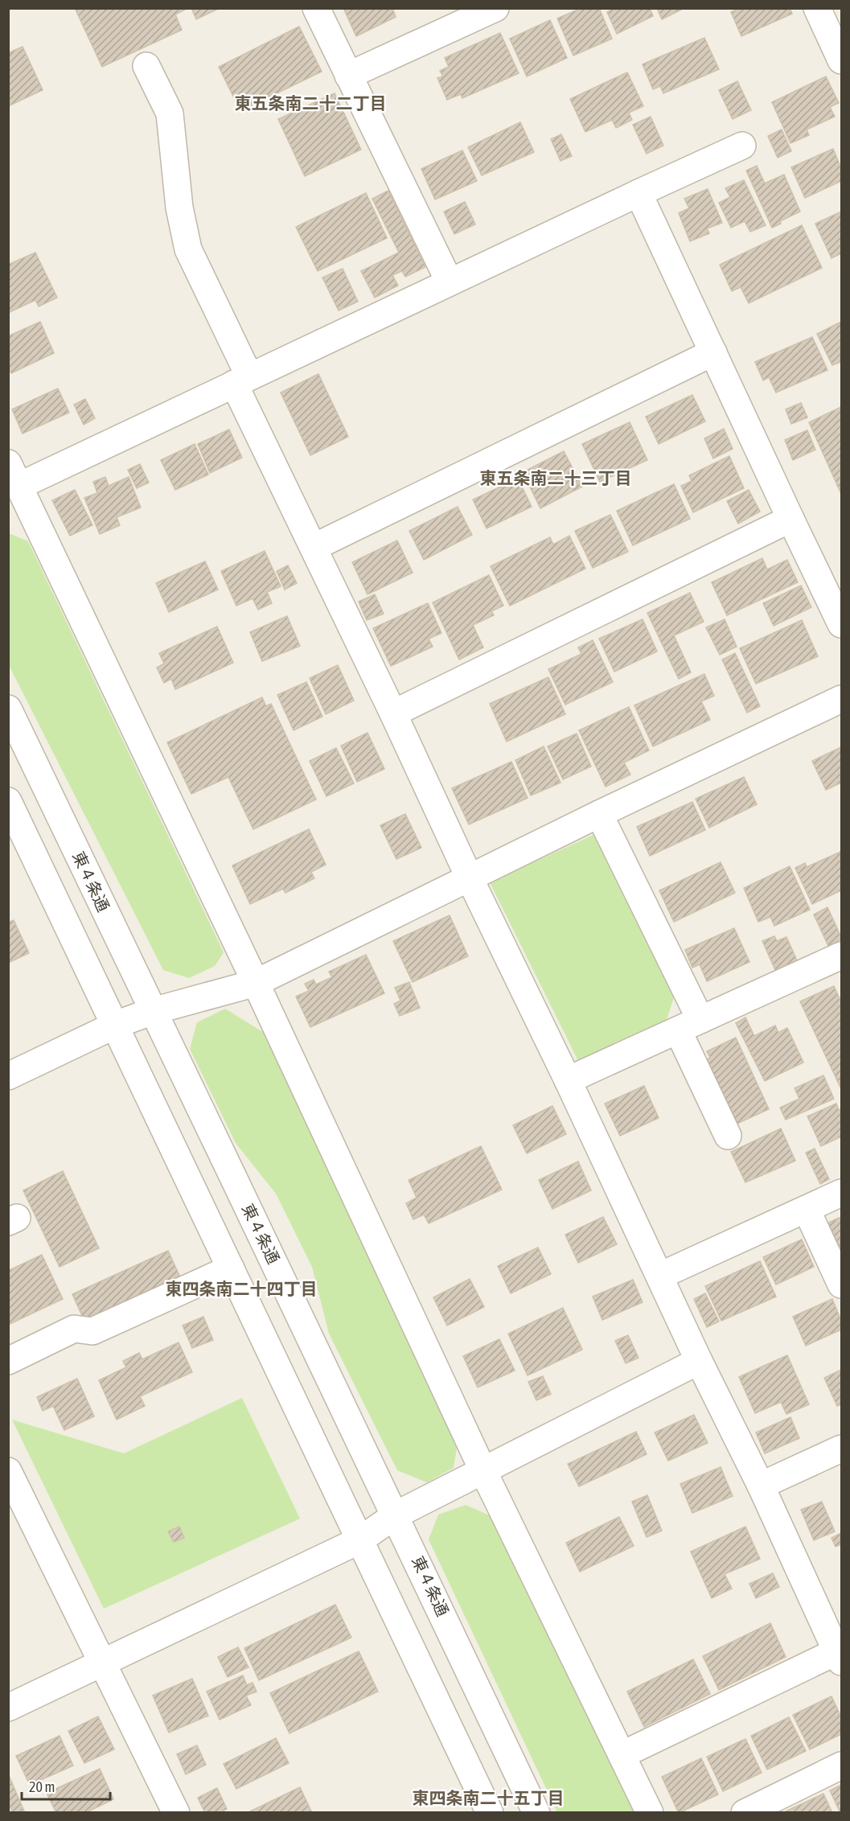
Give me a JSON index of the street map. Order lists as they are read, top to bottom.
{
  "streets": {
    "street": ["東４条通"]
  },
  "districts": [
    "東五条南二十二丁目",
    "東五条南二十三丁目",
    "東四条南二十四丁目",
    "東四条南二十五丁目"
  ],
  "scale_bar": "20 m"
}
